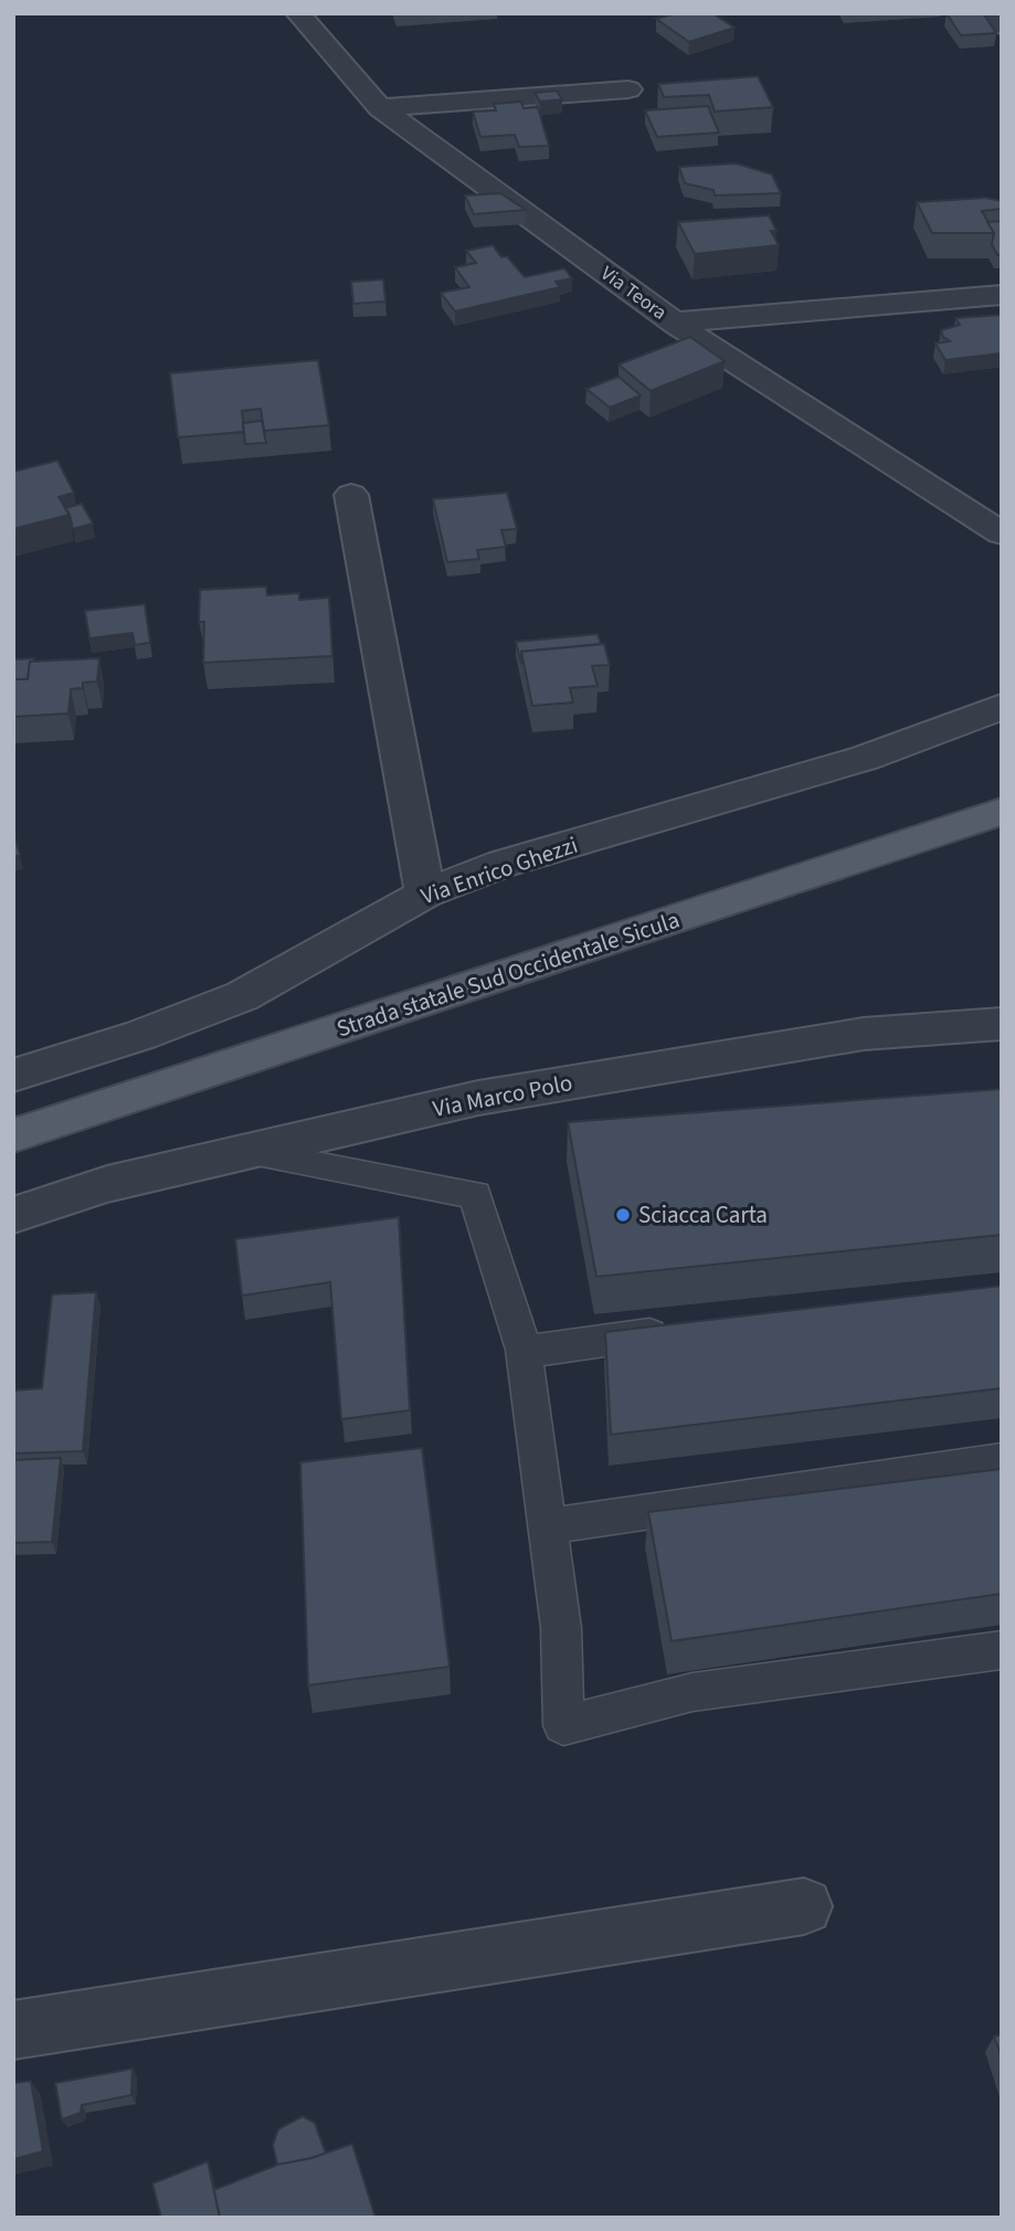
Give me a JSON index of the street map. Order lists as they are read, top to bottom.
{
  "streets": {
    "main road": ["Strada statale Sud Occidentale Sicula"],
    "street": ["Via Teora", "Via Enrico Ghezzi", "Via Marco Polo"]
  },
  "places": ["Sciacca Carta"]
}
